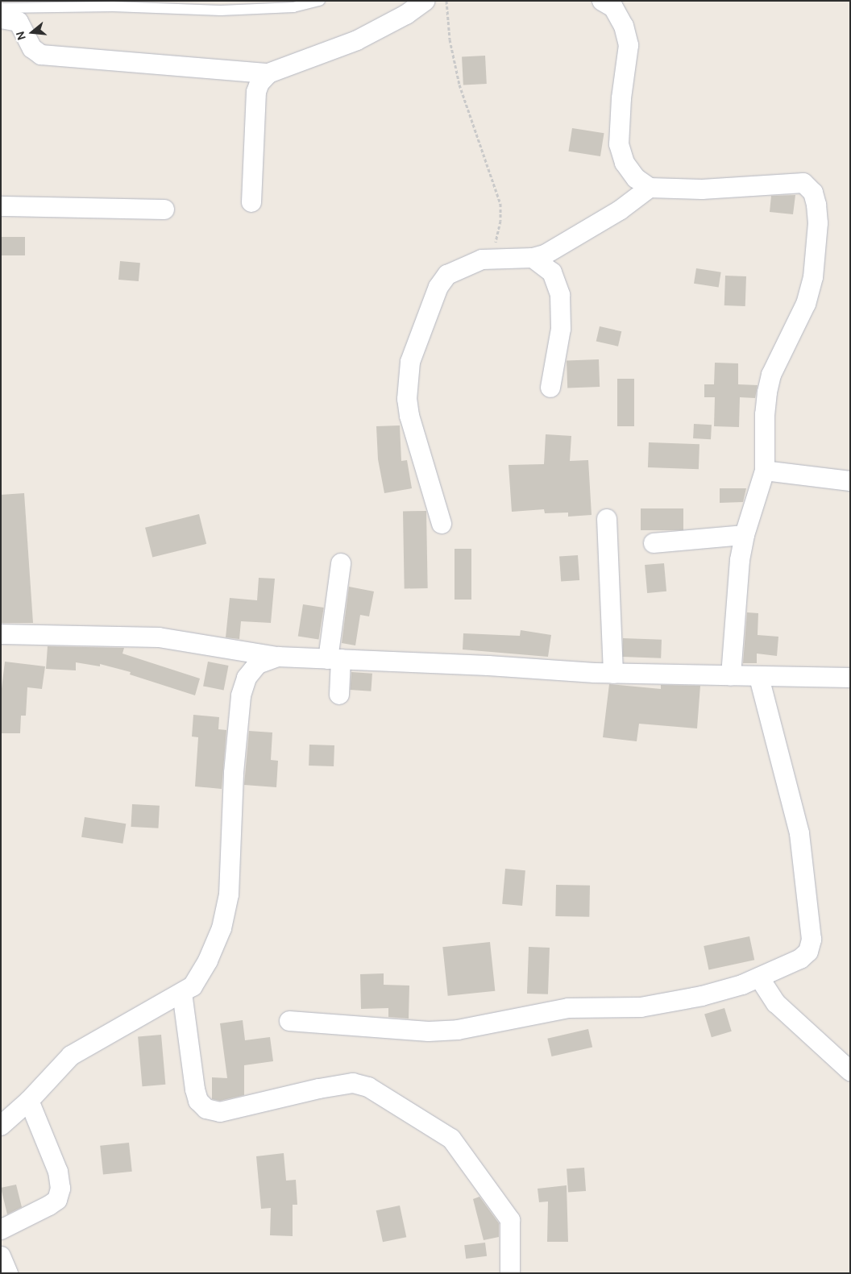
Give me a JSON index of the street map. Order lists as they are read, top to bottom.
{
  "north": "left"
}
